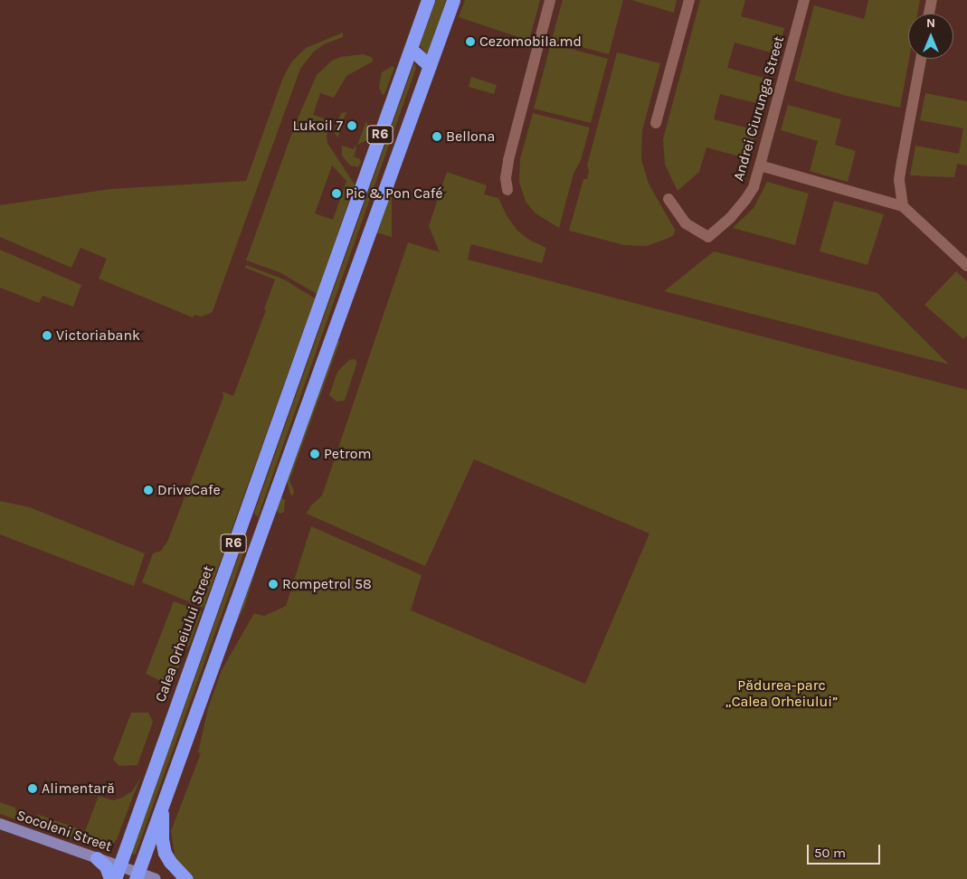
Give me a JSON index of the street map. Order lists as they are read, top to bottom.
{
  "streets": {
    "highway": ["R6", "Calea Orheiului Street"],
    "main road": ["Socoleni Street"],
    "street": ["Andrei Ciurunga Street"]
  },
  "crossings": [
    ["R6", "Calea Orheiului Street"],
    ["R6", "Socoleni Street"],
    ["Calea Orheiului Street", "Socoleni Street"]
  ],
  "parks": ["Pădurea-parc „Calea Orheiului”"],
  "places": [
    "Cezomobila.md",
    "Lukoil 7",
    "Bellona",
    "Pic & Pon Café",
    "Victoriabank",
    "Petrom",
    "DriveCafe",
    "Rompetrol 58",
    "Alimentară"
  ],
  "scale_bar": "50 m",
  "north": "top"
}
